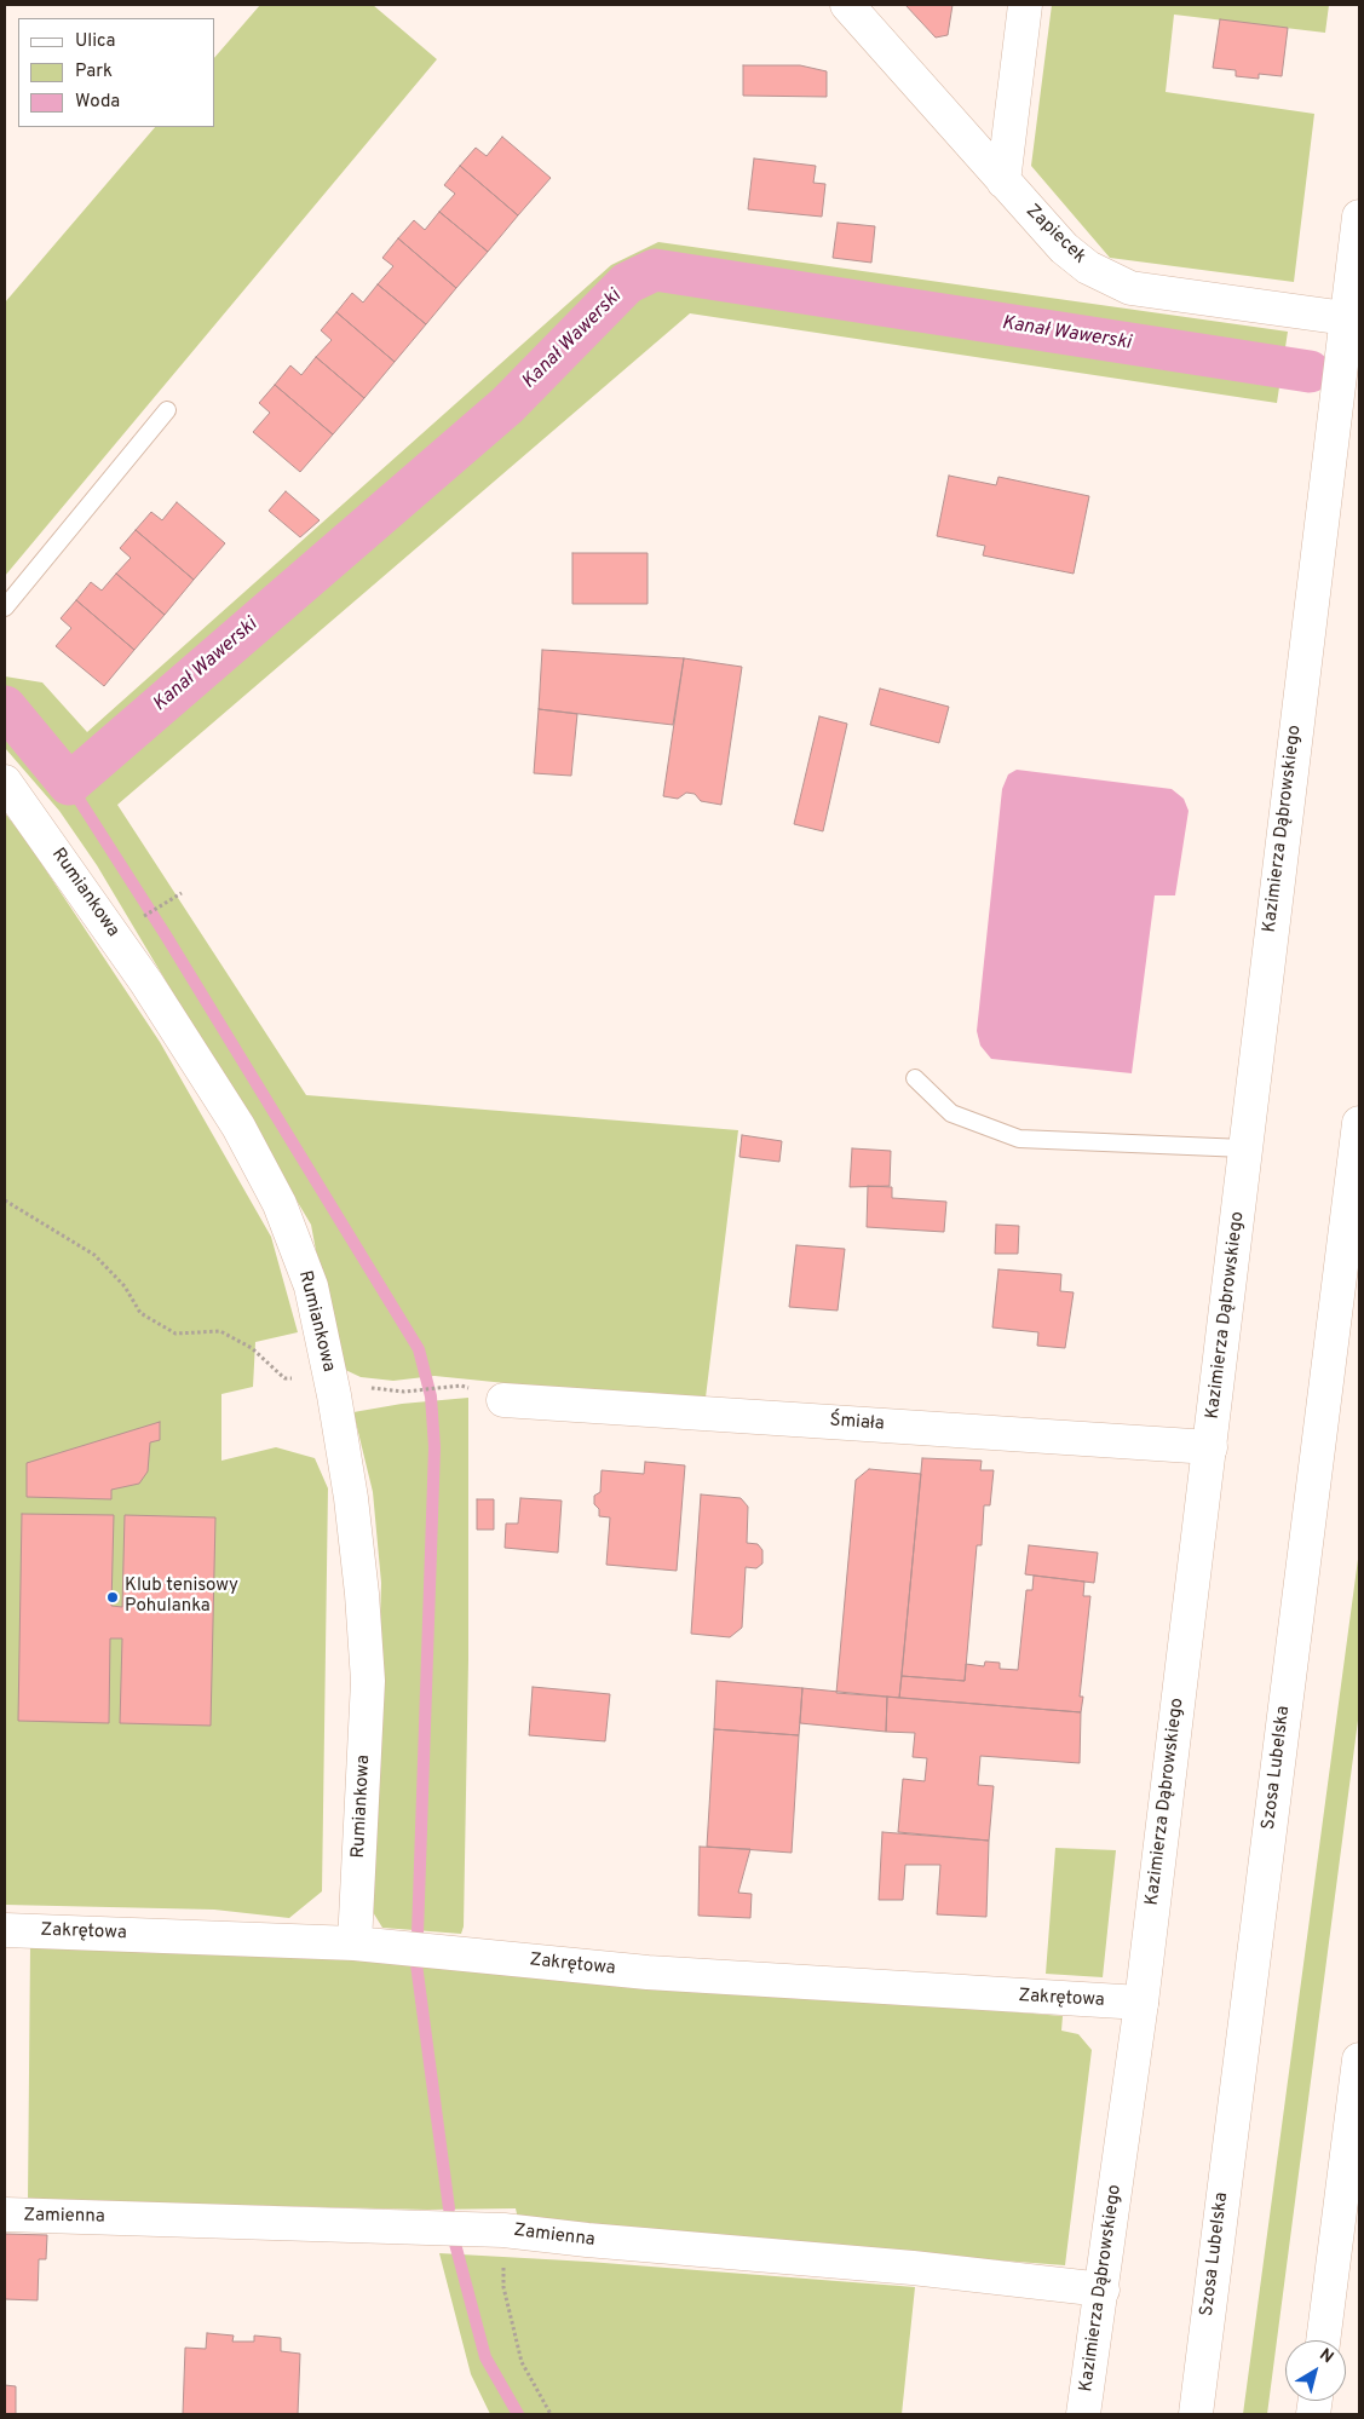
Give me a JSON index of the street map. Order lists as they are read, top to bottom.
{
  "streets": {
    "main road": [
      "Zapiecek",
      "Kazimierza Dąbrowskiego",
      "Rumiankowa",
      "Śmiała",
      "Szosa Lubelska",
      "Zakrętowa",
      "Zamienna"
    ]
  },
  "crossings": [
    ["Zapiecek", "Kazimierza Dąbrowskiego"],
    ["Kazimierza Dąbrowskiego", "Śmiała"],
    ["Kazimierza Dąbrowskiego", "Zakrętowa"],
    ["Kazimierza Dąbrowskiego", "Zamienna"],
    ["Rumiankowa", "Zakrętowa"]
  ],
  "water": ["Kanał Wawerski"],
  "places": ["Klub tenisowy Pohulanka"],
  "legend": ["Ulica", "Park", "Woda"],
  "north": "top right"
}
